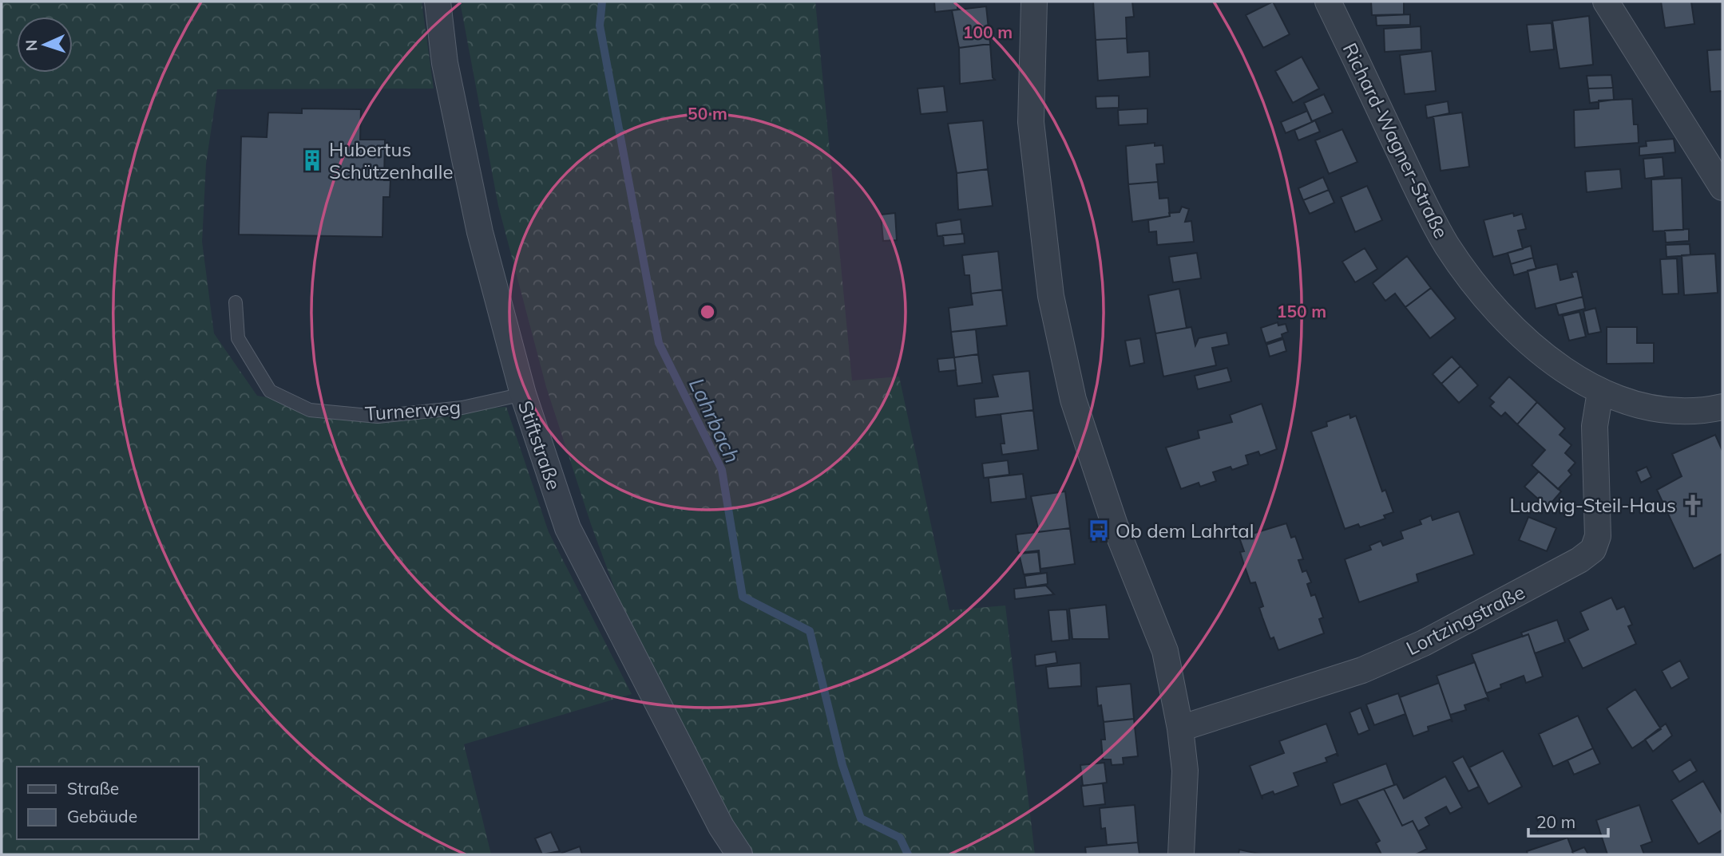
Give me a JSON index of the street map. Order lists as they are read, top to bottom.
{
  "streets": {
    "street": ["Richard-Wagner-Straße", "Stiftstraße", "Lortzingstraße"],
    "lane": ["Turnerweg"]
  },
  "crossings": [
    ["Richard-Wagner-Straße", "Lortzingstraße"],
    ["Turnerweg", "Stiftstraße"]
  ],
  "water": ["Lahrbach"],
  "places": {
    "building": ["Hubertus Schützenhalle"],
    "church": ["Ludwig-Steil-Haus"],
    "bus stop": ["Ob dem Lahrtal"]
  },
  "legend": ["Straße", "Gebäude"],
  "scale_bar": "20 m",
  "north": "left",
  "rings": ["100 m", "50 m", "150 m"]
}
